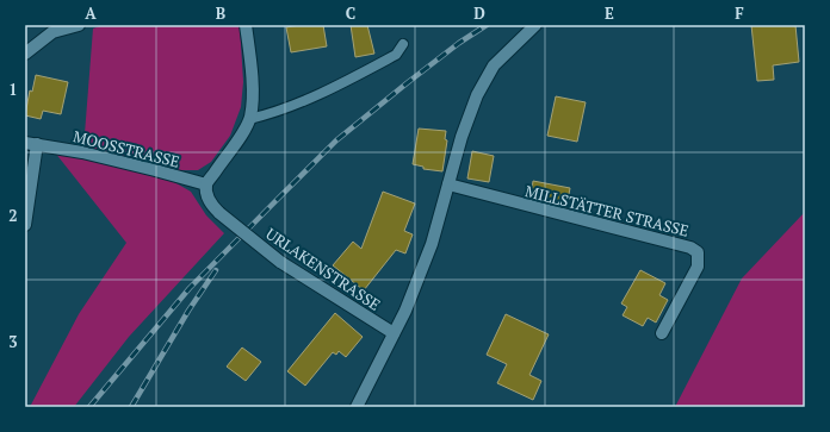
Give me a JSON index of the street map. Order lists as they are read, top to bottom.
{
  "streets": {
    "street": ["MOOSSTRASSE", "MILLSTÄTTER STRASSE", "URLAKENSTRASSE"]
  },
  "crossings": [
    ["MOOSSTRASSE", "URLAKENSTRASSE"]
  ],
  "grid": {
    "columns": [
      "A",
      "B",
      "C",
      "D",
      "E",
      "F"
    ],
    "rows": ["1", "2", "3"]
  }
}
